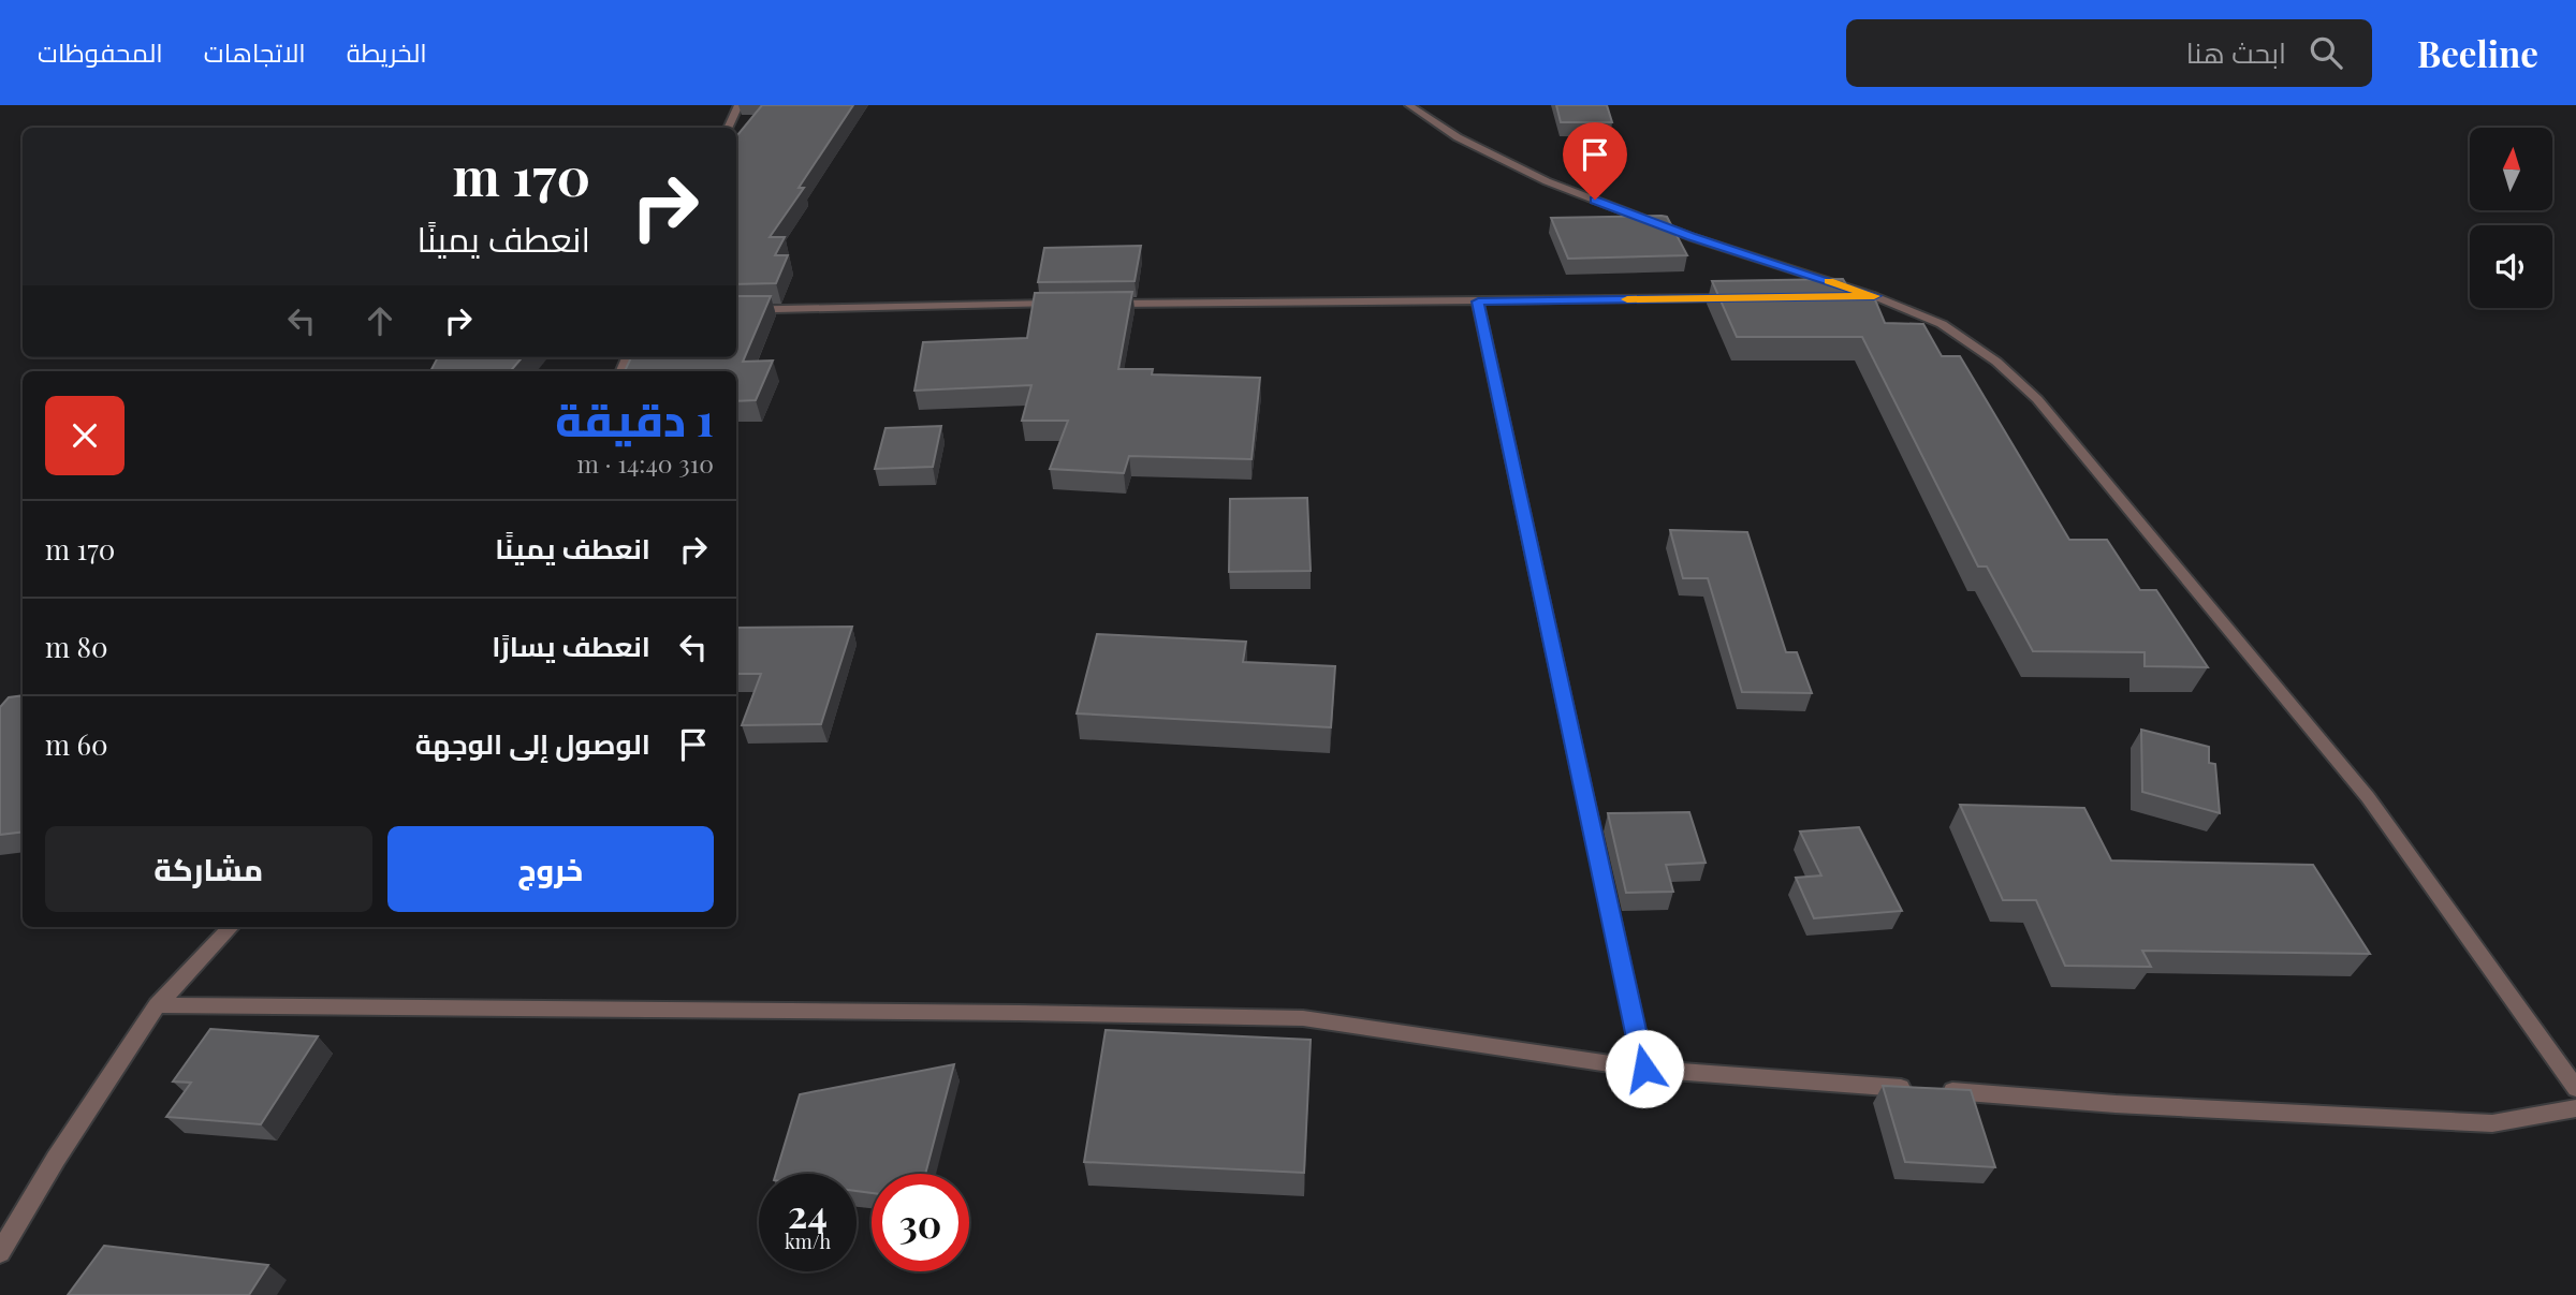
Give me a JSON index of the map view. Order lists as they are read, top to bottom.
{
  "north": "top",
  "page": {
    "header": "Beeline",
    "search": "ابحث هنا",
    "nav": ["الخريطة", "الاتجاهات", "المحفوظات"],
    "turn": ["170 m", "انعطف يمينًا"],
    "heading": ["1 دقيقة", "310 m · 14:40"],
    "list": [
      {
        "name": "انعطف يمينًا",
        "value": "170 m"
      },
      {
        "name": "انعطف يسارًا",
        "value": "80 m"
      },
      {
        "name": "الوصول إلى الوجهة",
        "value": "60 m"
      }
    ],
    "buttons": ["خروج", "مشاركة"],
    "speed": "24 km/h",
    "limit": "30"
  }
}
